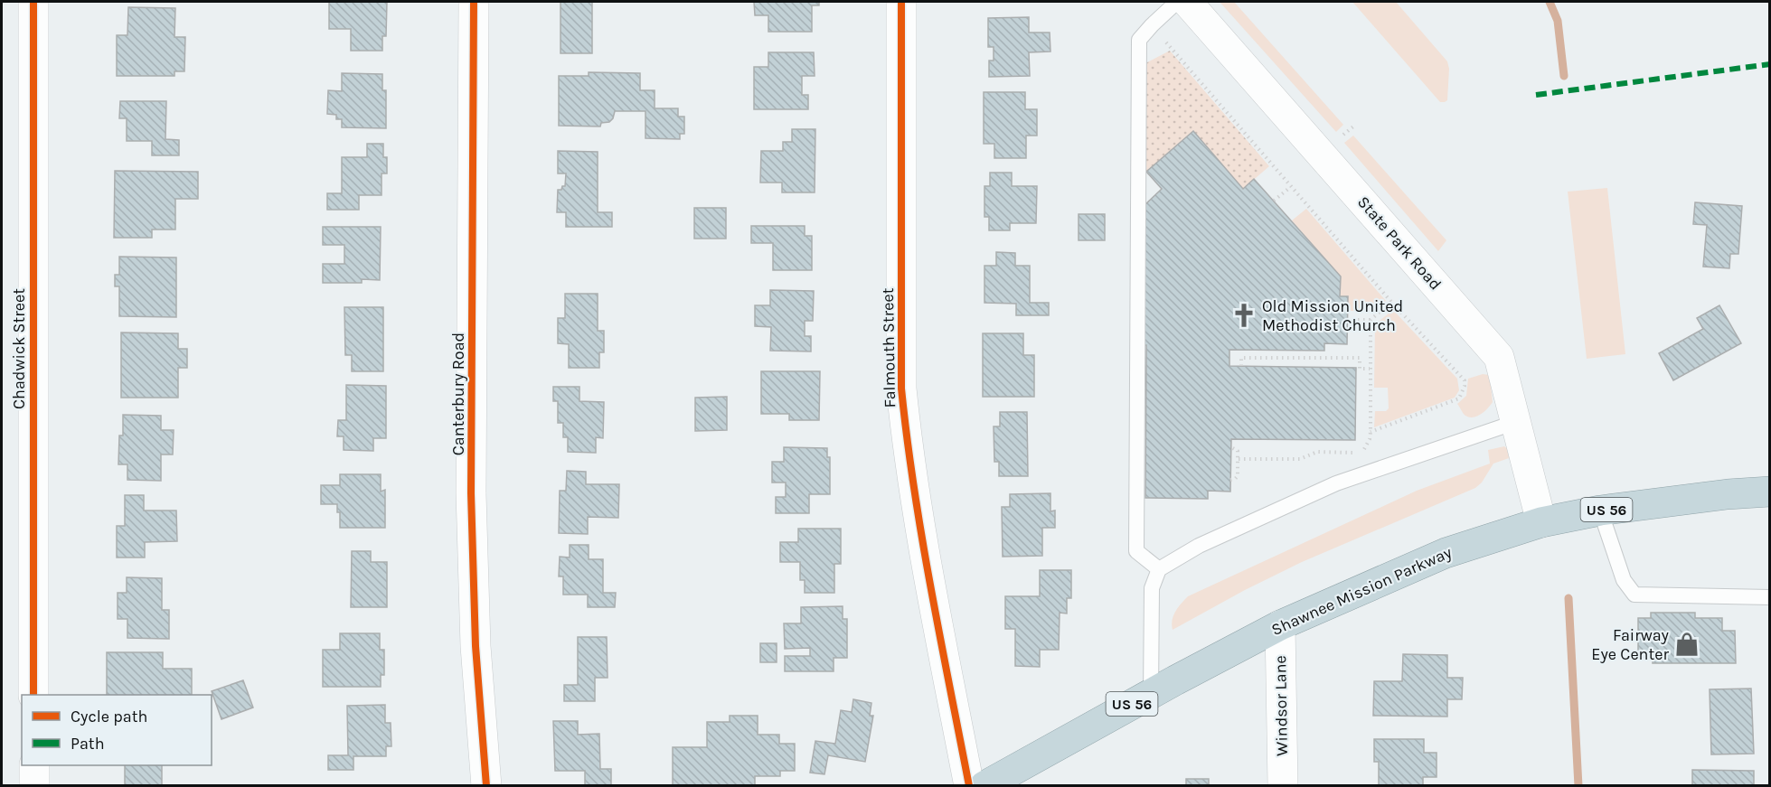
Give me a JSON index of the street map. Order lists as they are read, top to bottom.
{
  "streets": {
    "highway": ["US 56", "Shawnee Mission Parkway"],
    "street": [
      "State Park Road",
      "Falmouth Street",
      "Chadwick Street",
      "Canterbury Road",
      "Windsor Lane"
    ]
  },
  "crossings": [
    ["State Park Road", "Shawnee Mission Parkway"],
    ["Shawnee Mission Parkway", "Windsor Lane"]
  ],
  "places": {
    "church": ["Old Mission United Methodist Church"],
    "shop": ["Fairway Eye Center"]
  },
  "legend": ["Cycle path", "Path"]
}
